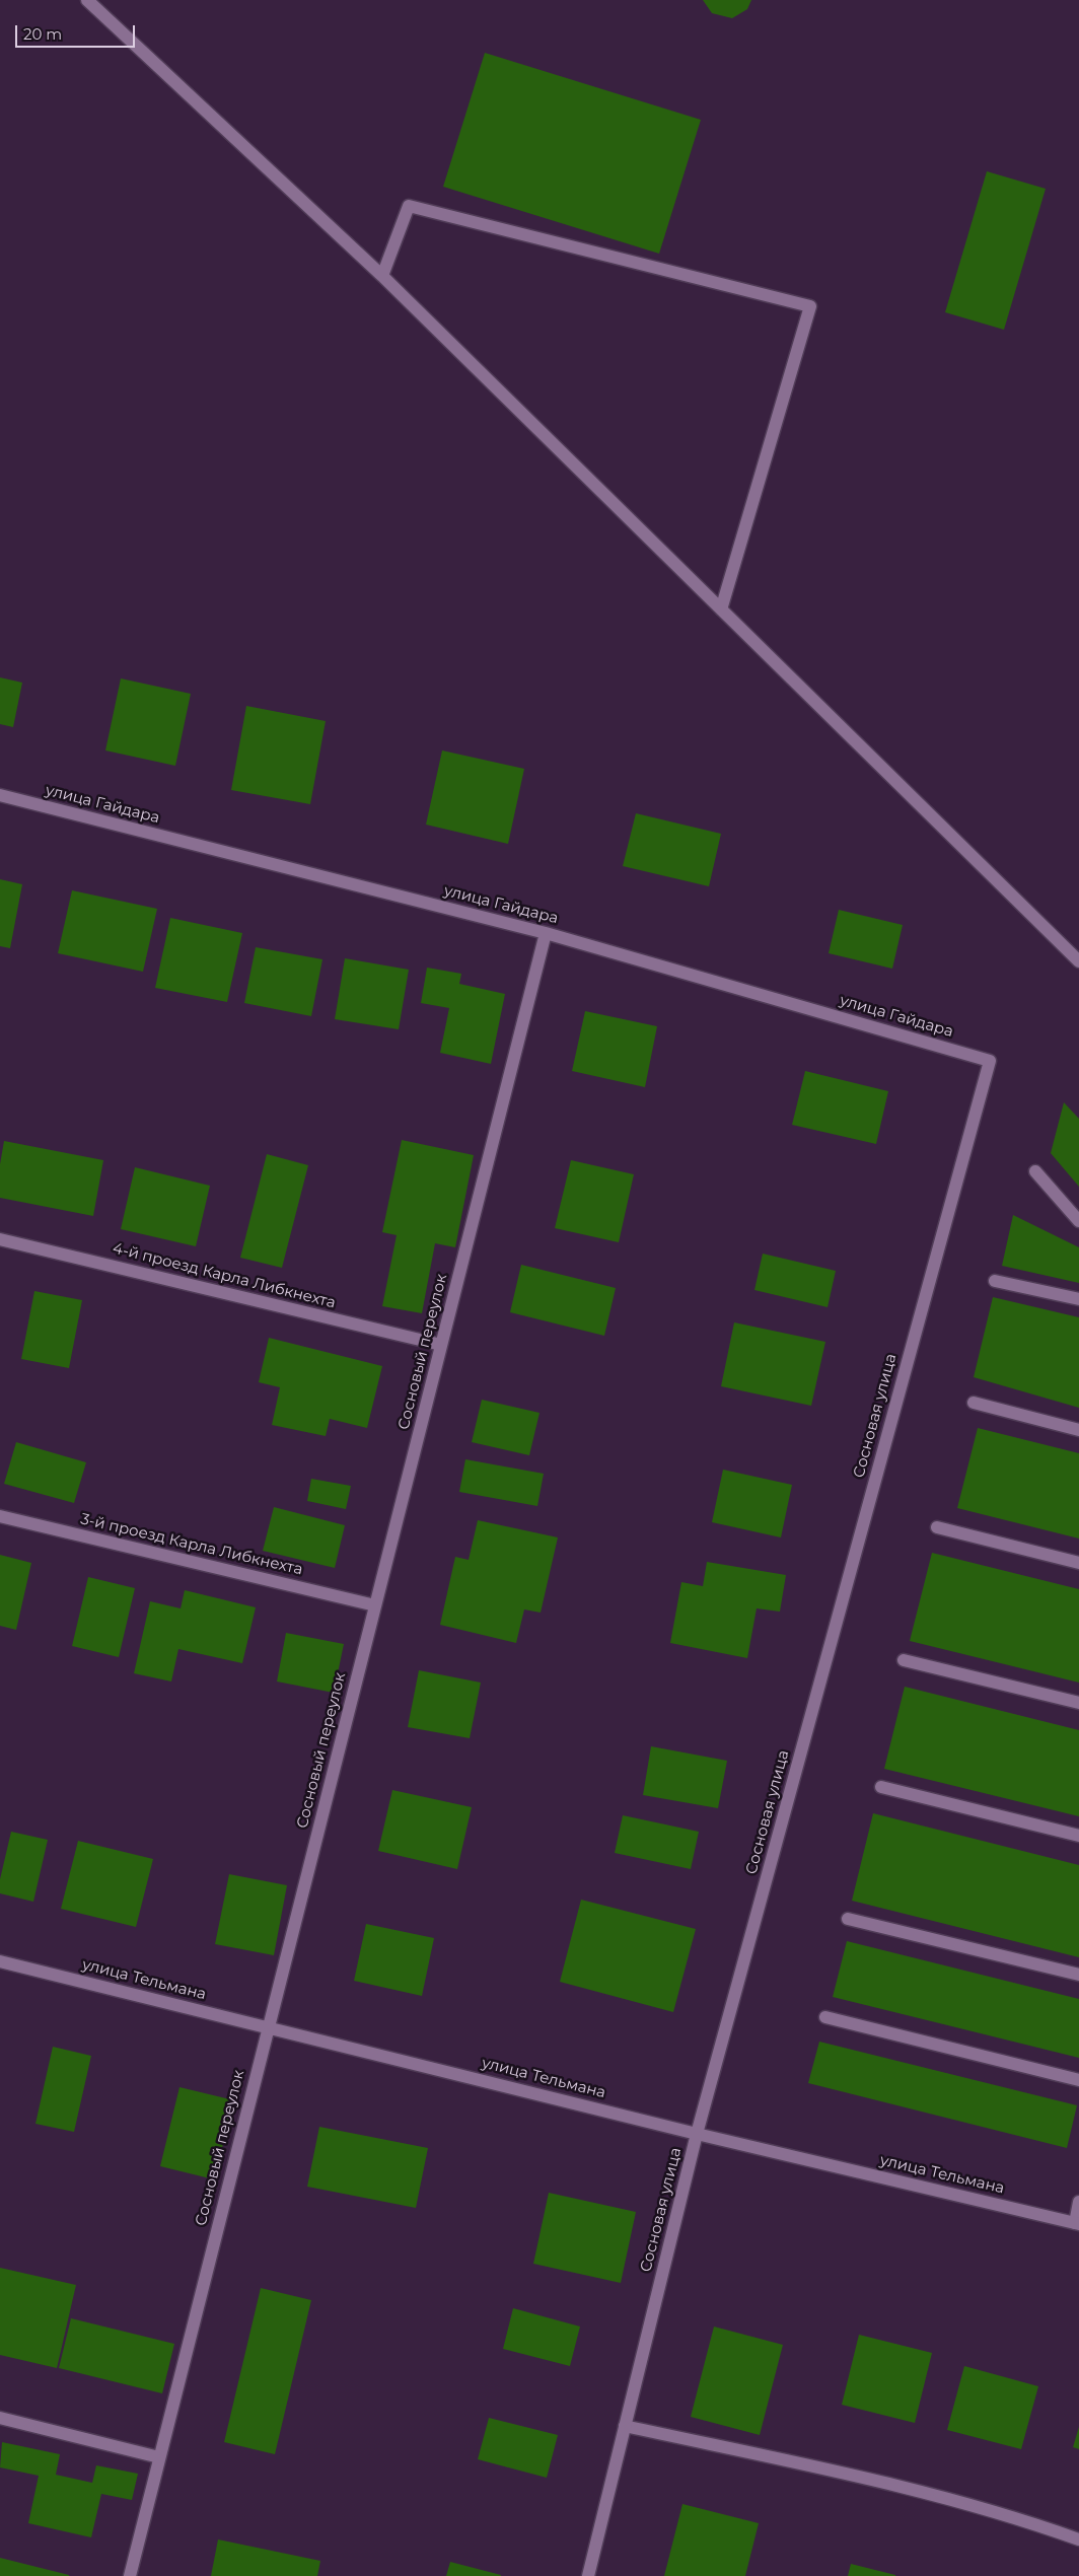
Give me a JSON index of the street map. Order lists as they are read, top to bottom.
{
  "streets": {
    "street": [
      "улица Гайдара",
      "4-й проезд Карла Либкнехта",
      "Сосновый переулок",
      "Сосновая улица",
      "3-й проезд Карла Либкнехта",
      "улица Тельмана"
    ]
  },
  "crossings": [
    ["улица Гайдара", "Сосновый переулок"],
    ["улица Гайдара", "Сосновая улица"],
    ["4-й проезд Карла Либкнехта", "Сосновый переулок"],
    ["Сосновый переулок", "3-й проезд Карла Либкнехта"],
    ["Сосновый переулок", "улица Тельмана"],
    ["Сосновая улица", "улица Тельмана"]
  ],
  "scale_bar": "20 m"
}
